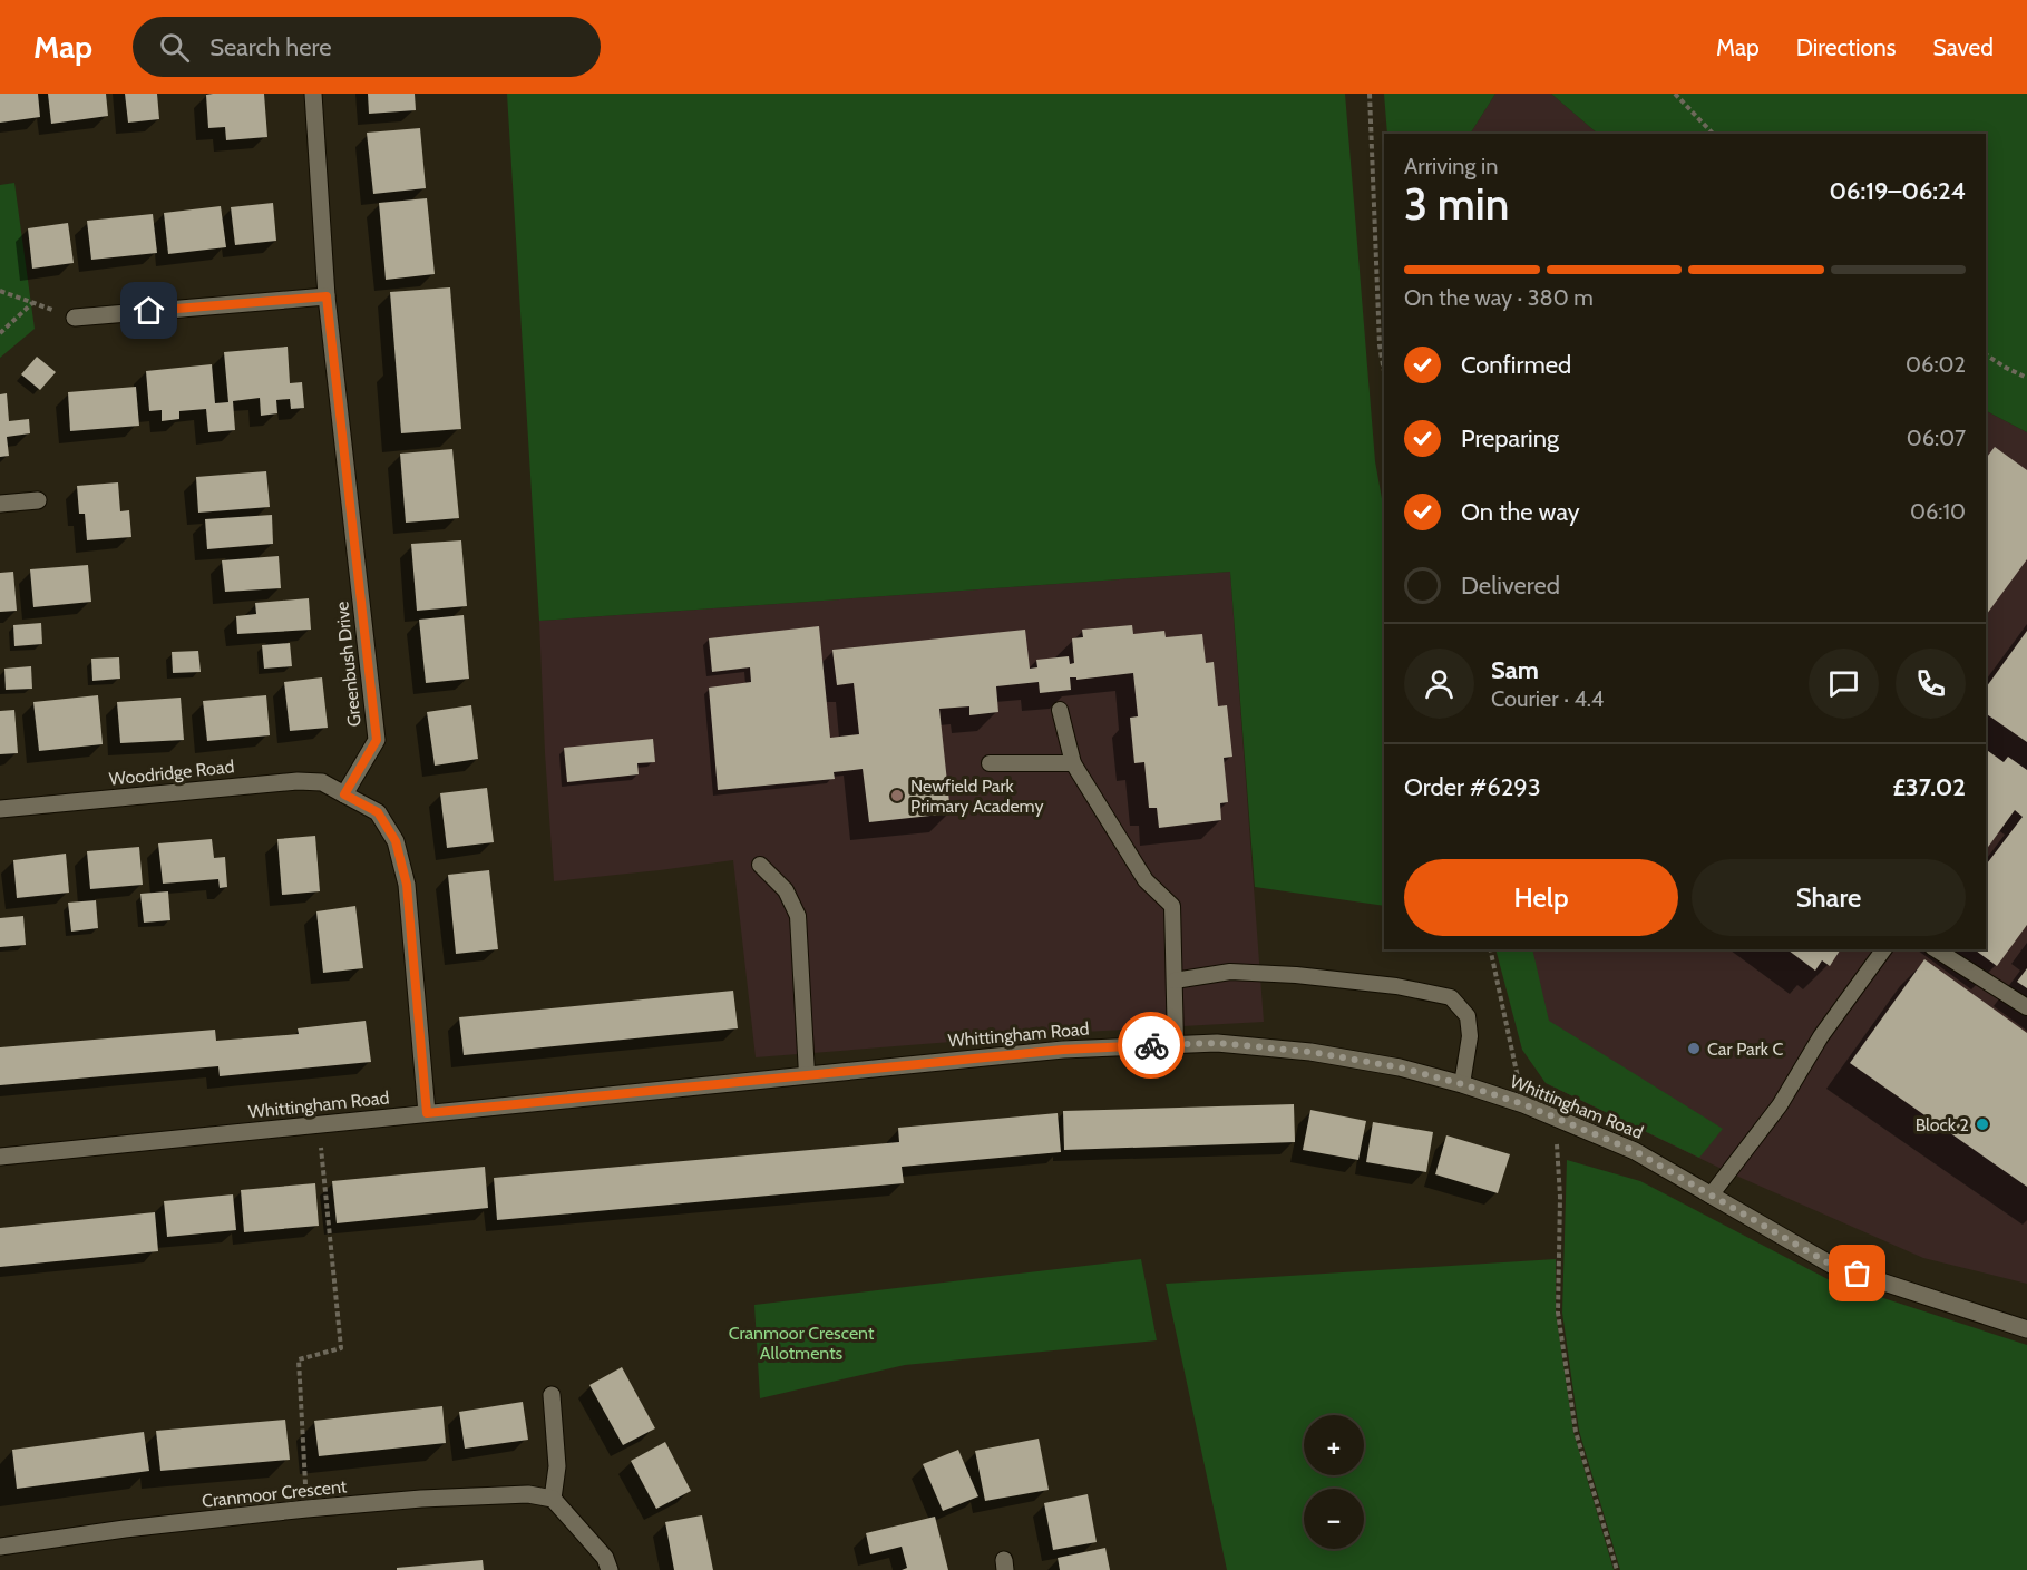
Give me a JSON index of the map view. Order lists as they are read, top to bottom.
{
  "streets": {
    "street": [
      "Greenbush Drive",
      "Woodridge Road",
      "Whittingham Road",
      "Cranmoor Crescent"
    ]
  },
  "crossings": [
    ["Greenbush Drive", "Woodridge Road"]
  ],
  "parks": ["Cranmoor Crescent Allotments"],
  "places": ["Newfield Park Primary Academy", "Car Park C", "Block 2"],
  "page": {
    "header": "Map",
    "search": "Search here",
    "nav": ["Map", "Directions", "Saved"],
    "heading": ["3 min", "Arriving in", "06:19–06:24"],
    "panel": [
      "Sam",
      "Courier · 4.4",
      "Order #6293",
      "£37.02"
    ],
    "bar": "On the way · 380 m",
    "list": [
      ["Confirmed", "06:02"],
      ["Preparing", "06:07"],
      ["On the way", "06:10"],
      "Delivered"
    ],
    "buttons": ["Help", "Share"],
    "map_buttons": ["+", "−"]
  }
}
